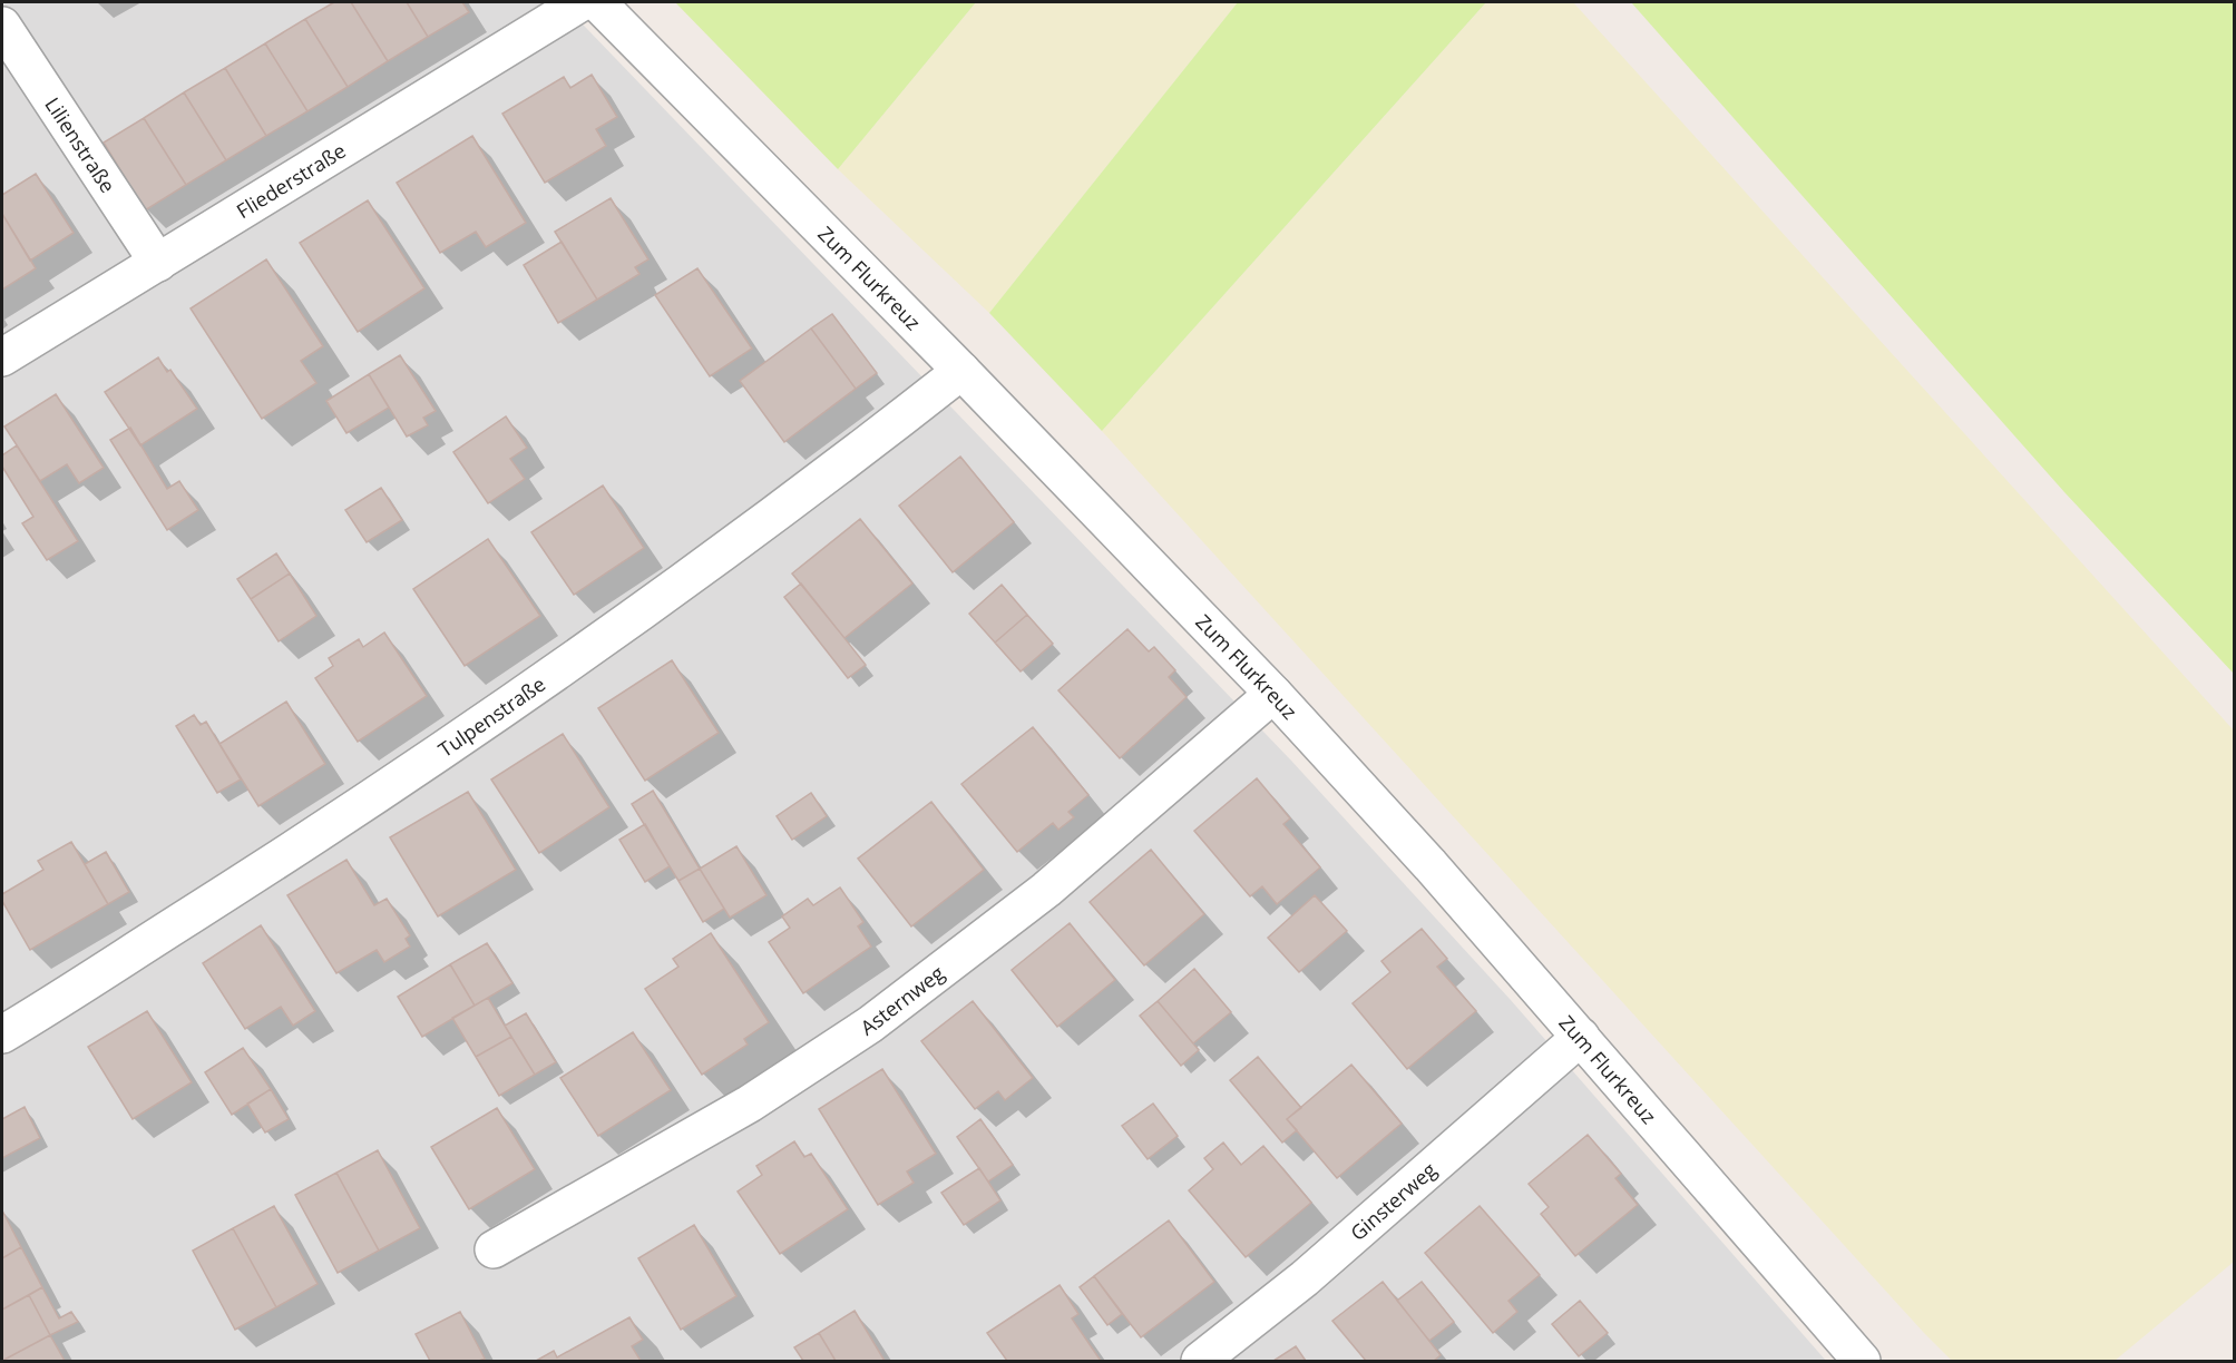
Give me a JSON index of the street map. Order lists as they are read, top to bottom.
{
  "streets": {
    "street": [
      "Lilienstraße",
      "Fliederstraße",
      "Zum Flurkreuz",
      "Tulpenstraße",
      "Asternweg",
      "Ginsterweg"
    ]
  },
  "crossings": [
    ["Lilienstraße", "Fliederstraße"],
    ["Zum Flurkreuz", "Tulpenstraße"],
    ["Zum Flurkreuz", "Asternweg"],
    ["Zum Flurkreuz", "Ginsterweg"]
  ]
}
